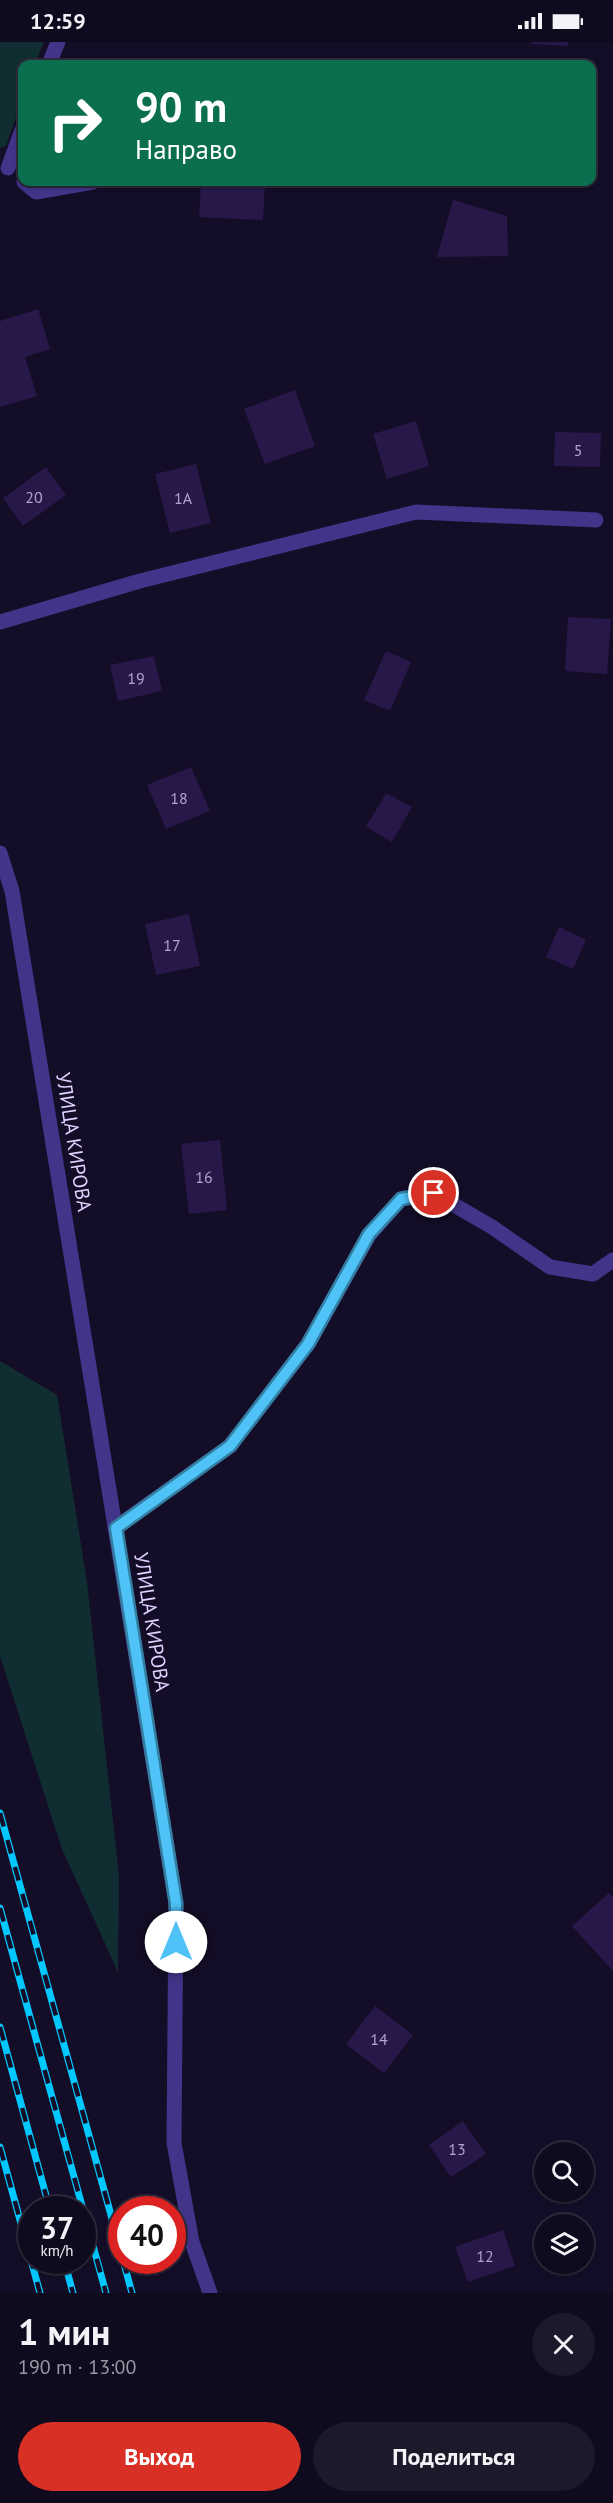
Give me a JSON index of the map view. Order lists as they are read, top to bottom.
{
  "streets": {
    "street": ["УЛИЦА КИРОВА"]
  },
  "house_numbers": [
    "5",
    "20",
    "1А",
    "19",
    "18",
    "17",
    "16",
    "14",
    "13",
    "12"
  ],
  "page": {
    "status": "12:59",
    "turn": ["90 m", "Направо"],
    "speed": "37 km/h",
    "limit": "40",
    "heading": ["1 мин", "190 m · 13:00"],
    "buttons": ["Выход", "Поделиться"]
  }
}
